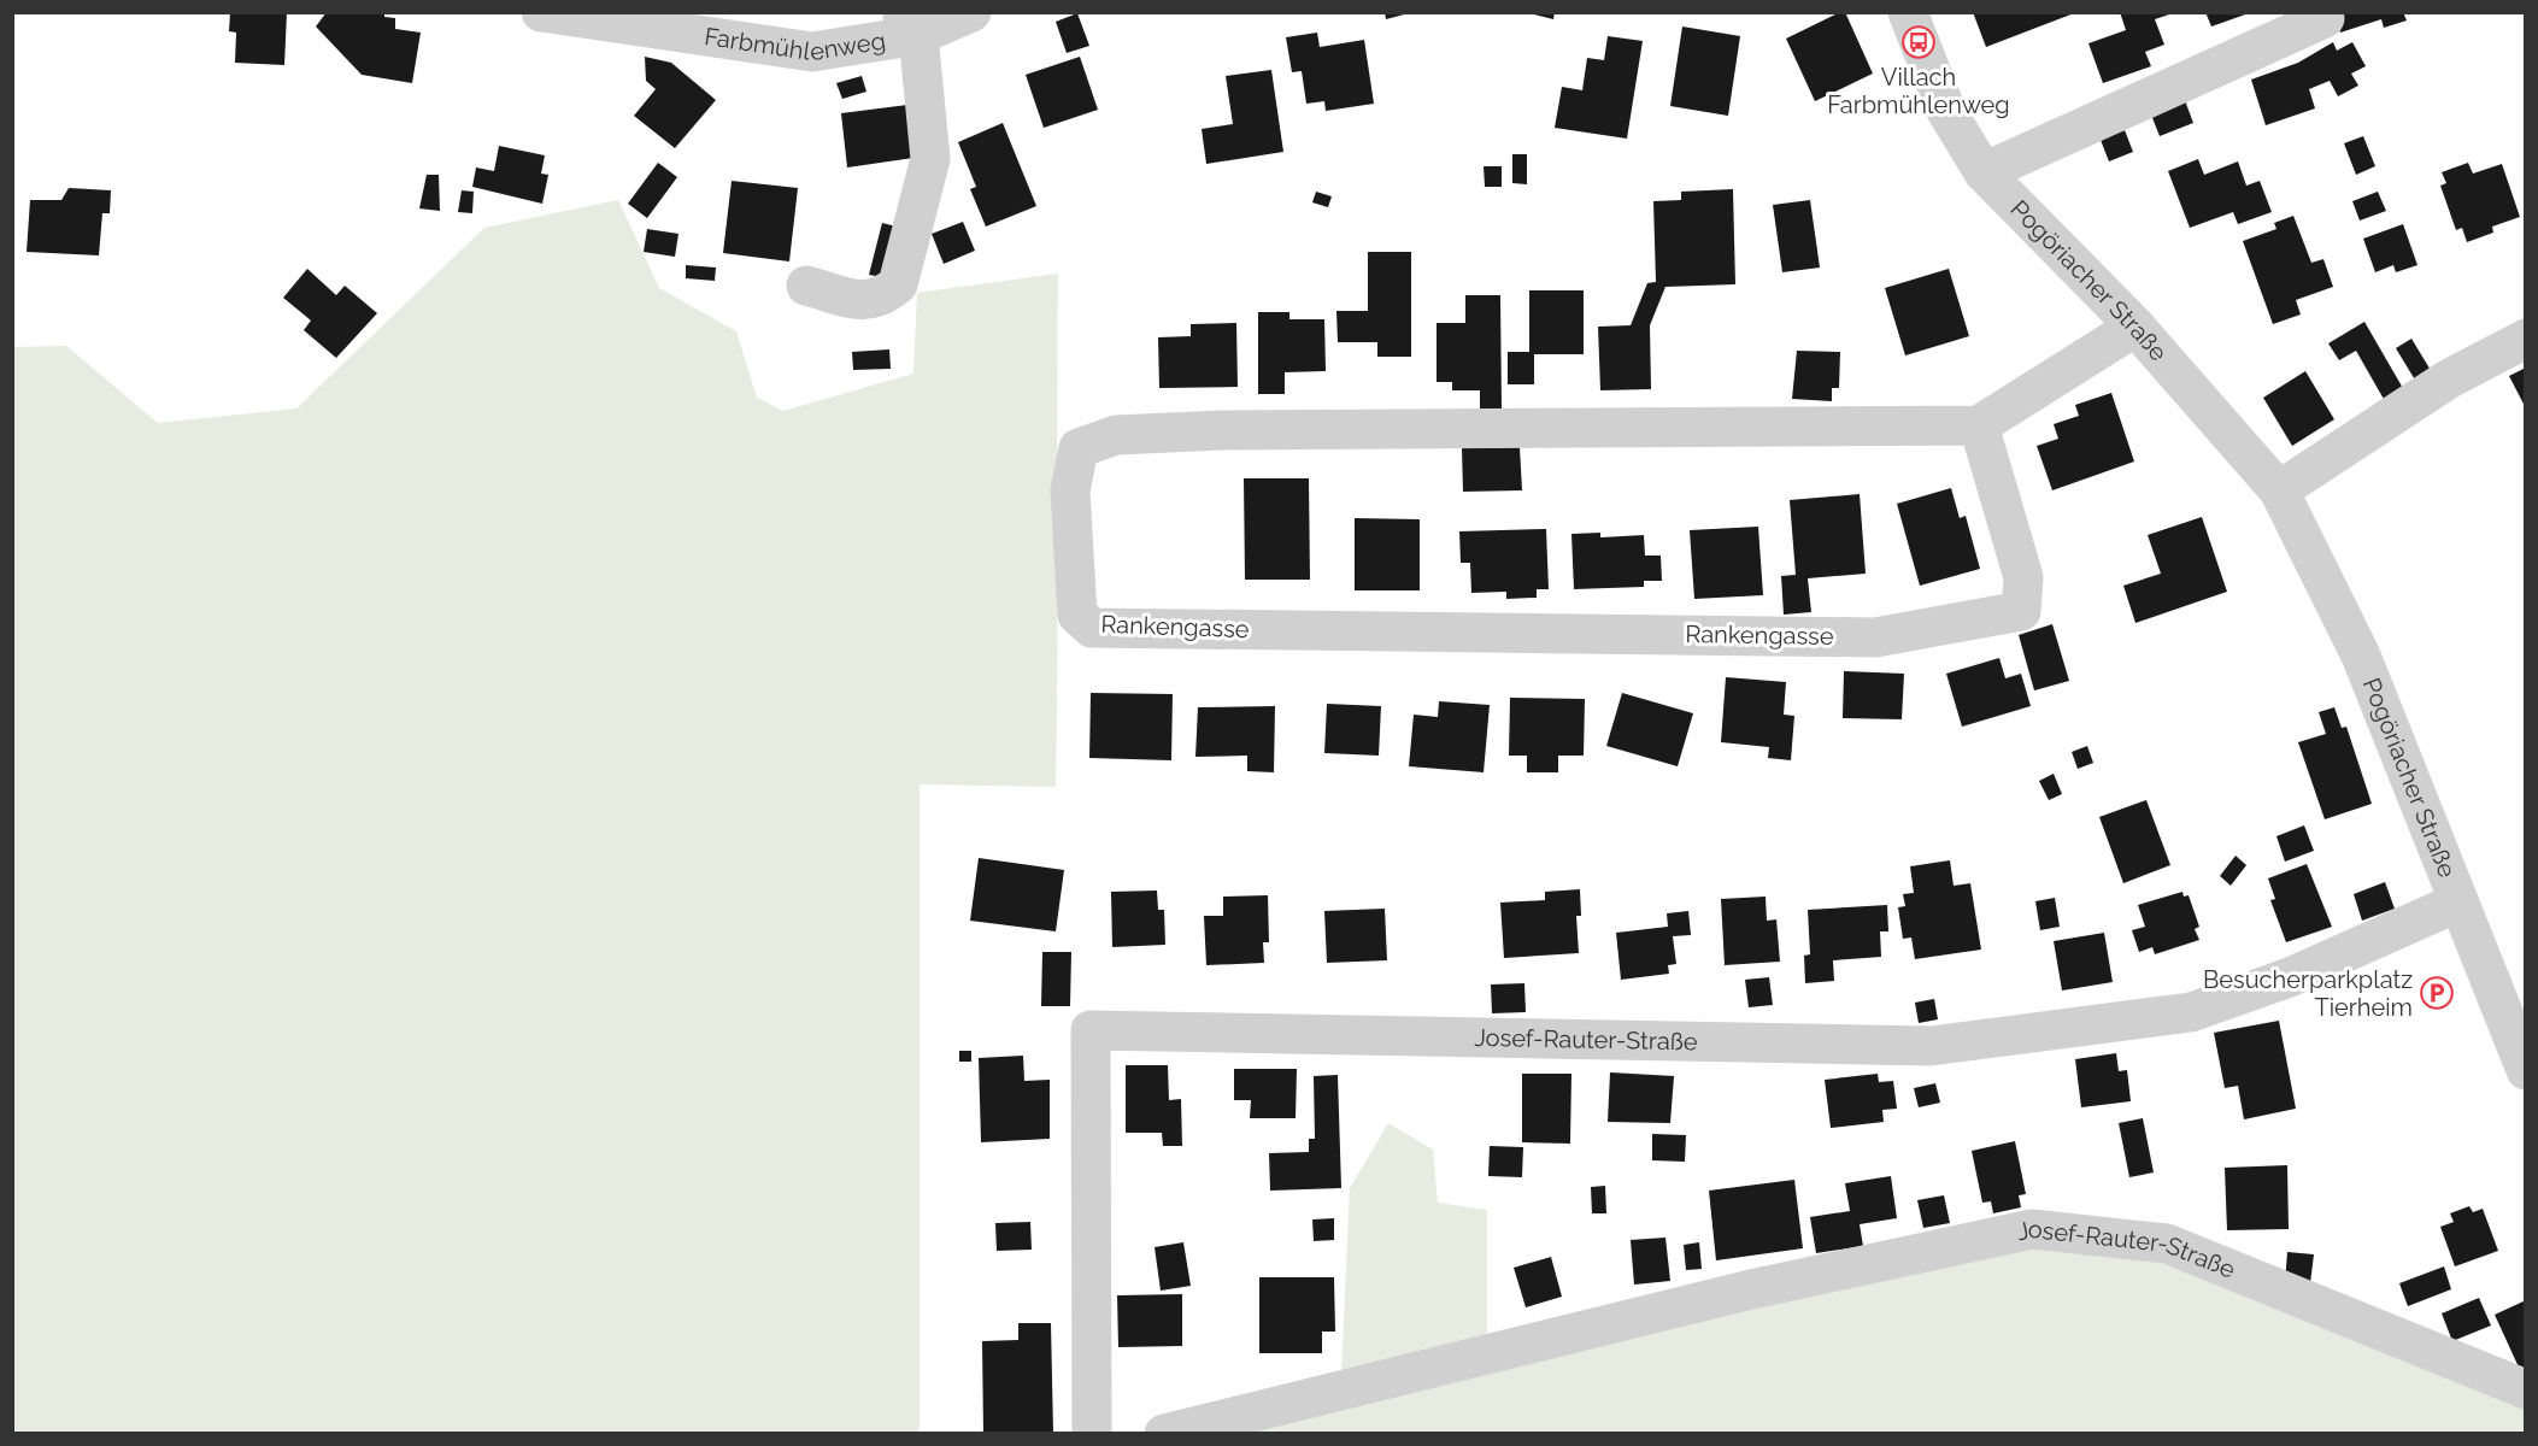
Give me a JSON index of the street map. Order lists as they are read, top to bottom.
{
  "streets": {
    "street": [
      "Farbmühlenweg",
      "Pogöriacher Straße",
      "Rankengasse",
      "Josef-Rauter-Straße"
    ]
  },
  "crossings": [
    ["Pogöriacher Straße", "Josef-Rauter-Straße"]
  ],
  "places": {
    "bus stop": ["Villach Farbmühlenweg"],
    "parking": ["Besucherparkplatz Tierheim"]
  }
}
